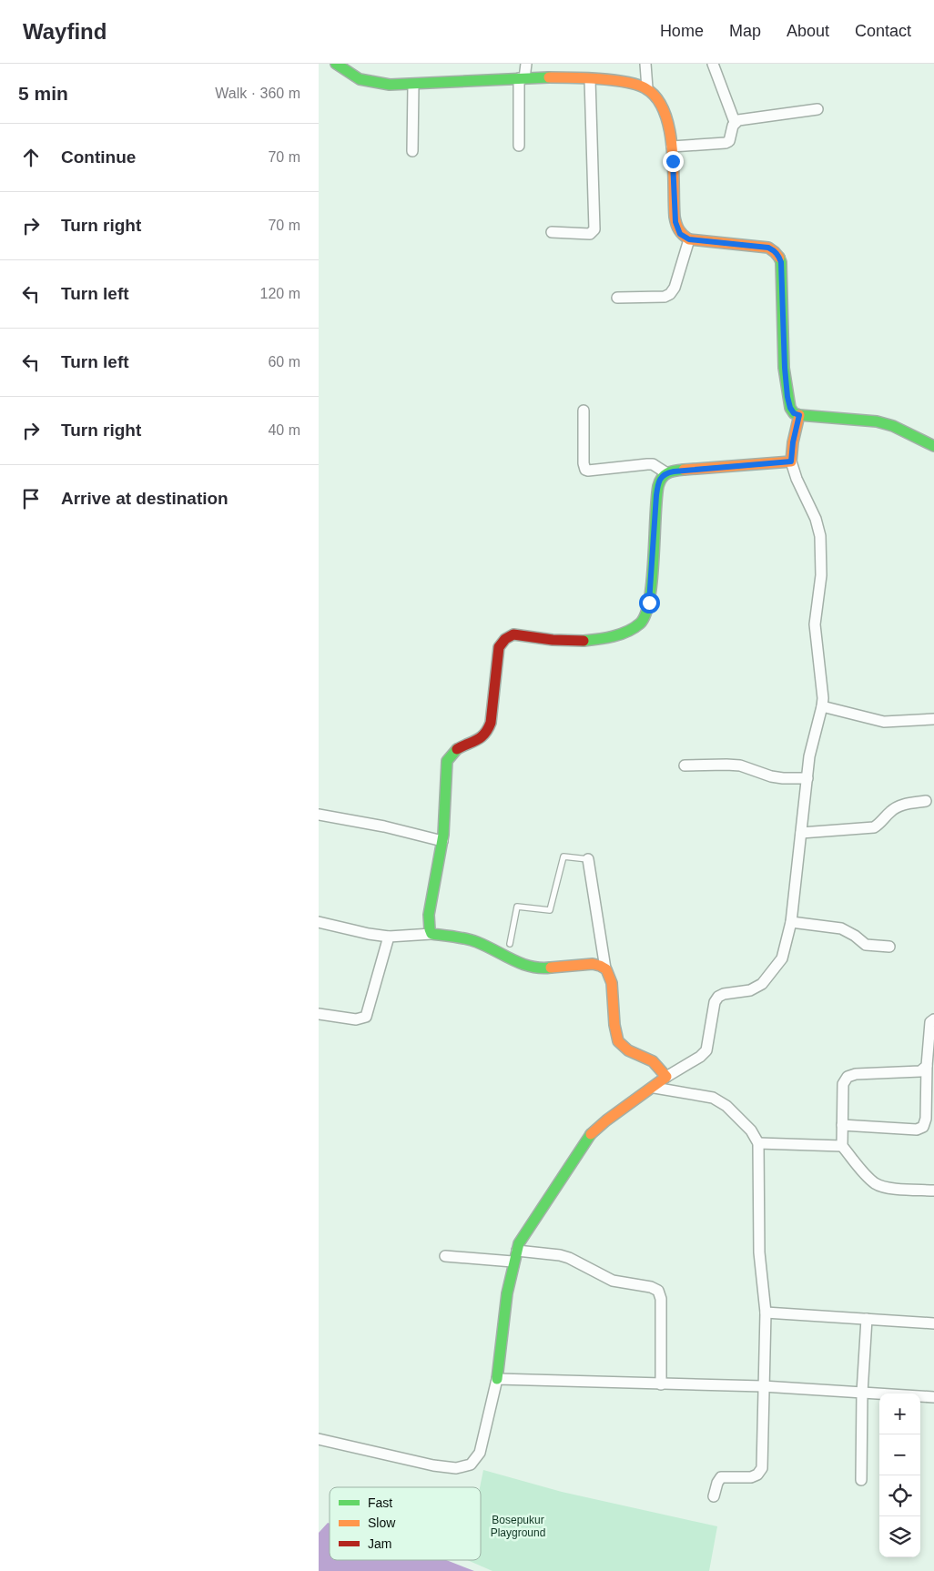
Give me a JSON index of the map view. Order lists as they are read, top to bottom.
{
  "parks": ["Bosepukur Playground"],
  "legend": ["Fast", "Slow", "Jam"],
  "page": {
    "header": "Wayfind",
    "nav": [
      "Home",
      "Map",
      "About",
      "Contact"
    ],
    "heading": ["5 min", "Walk · 360 m"],
    "list": [
      ["Continue", "70 m"],
      ["Turn right", "70 m"],
      ["Turn left", "120 m"],
      ["Turn left", "60 m"],
      ["Turn right", "40 m"],
      "Arrive at destination"
    ],
    "map_buttons": ["+", "−"]
  }
}
